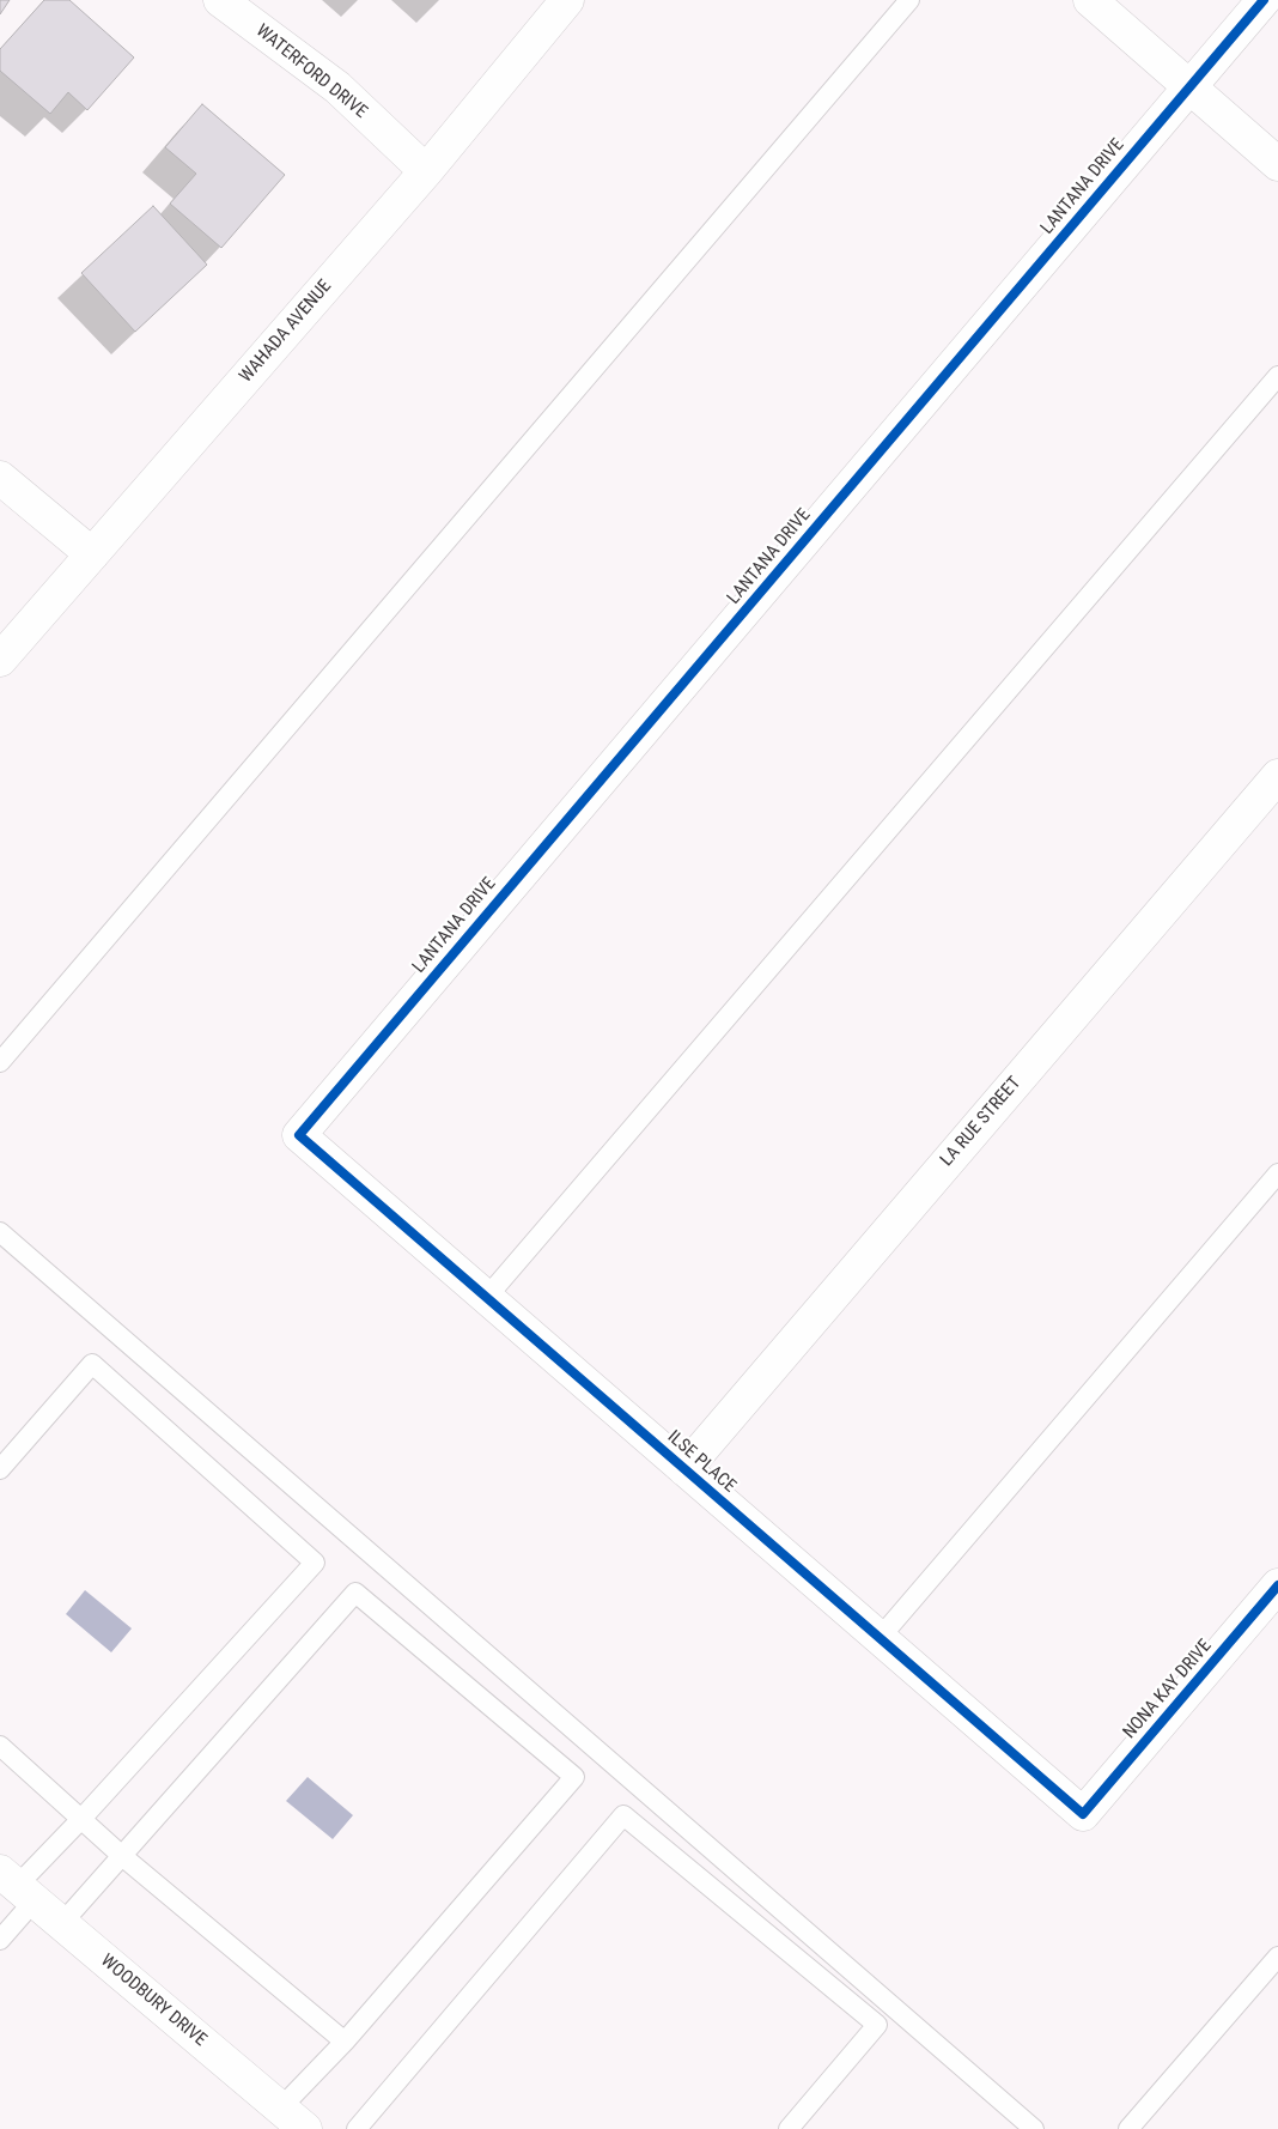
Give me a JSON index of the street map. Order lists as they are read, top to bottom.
{
  "streets": {
    "street": [
      "WATERFORD DRIVE",
      "LANTANA DRIVE",
      "WAHADA AVENUE",
      "LA RUE STREET",
      "ILSE PLACE",
      "NONA KAY DRIVE",
      "WOODBURY DRIVE"
    ]
  },
  "crossings": [
    ["WATERFORD DRIVE", "WAHADA AVENUE"],
    ["LANTANA DRIVE", "ILSE PLACE"],
    ["LA RUE STREET", "ILSE PLACE"],
    ["ILSE PLACE", "NONA KAY DRIVE"]
  ]
}
